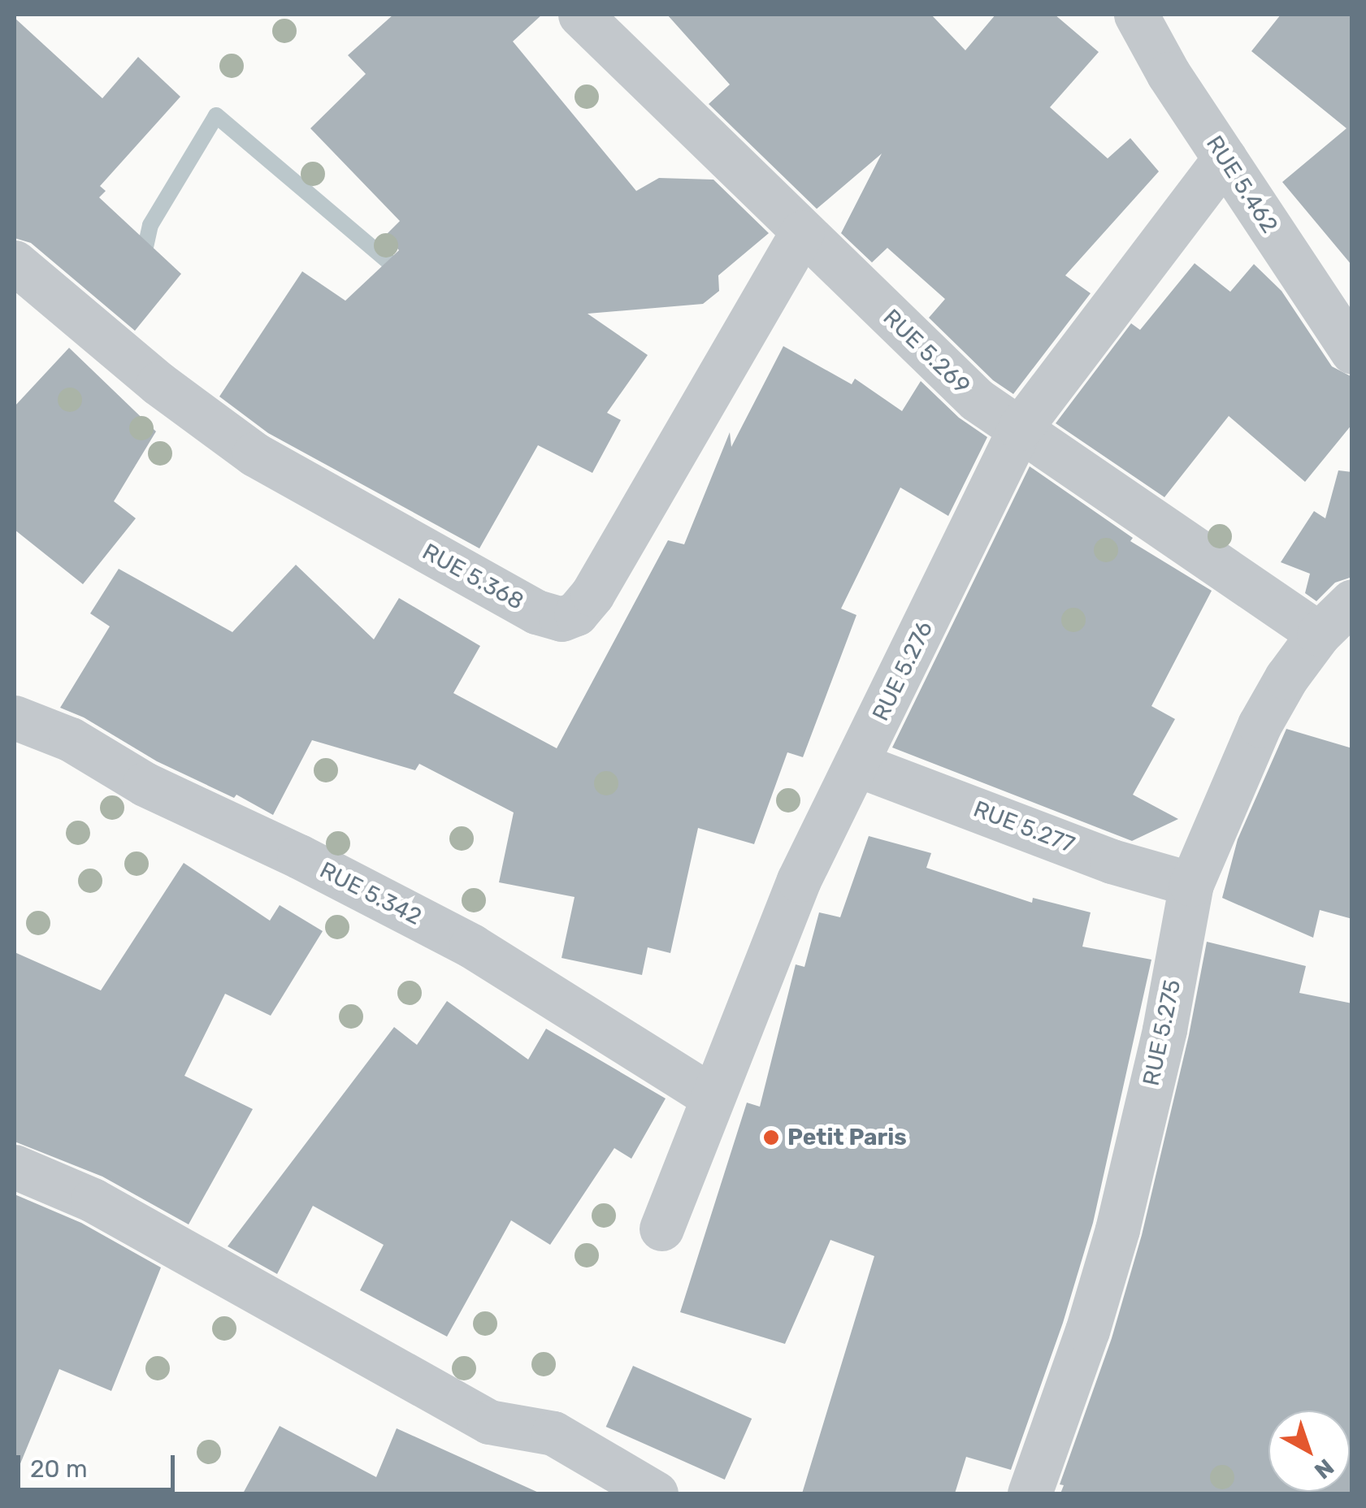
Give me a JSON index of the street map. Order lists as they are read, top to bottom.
{
  "streets": {
    "street": [
      "RUE 5.462",
      "RUE 5.269",
      "RUE 5.368",
      "RUE 5.276",
      "RUE 5.277",
      "RUE 5.342",
      "RUE 5.275"
    ]
  },
  "crossings": [
    ["RUE 5.462", "RUE 5.276"],
    ["RUE 5.269", "RUE 5.368"],
    ["RUE 5.269", "RUE 5.276"],
    ["RUE 5.269", "RUE 5.275"],
    ["RUE 5.276", "RUE 5.277"],
    ["RUE 5.276", "RUE 5.342"],
    ["RUE 5.277", "RUE 5.275"]
  ],
  "places": ["Petit Paris"],
  "scale_bar": "20 m",
  "north": "bottom right"
}
